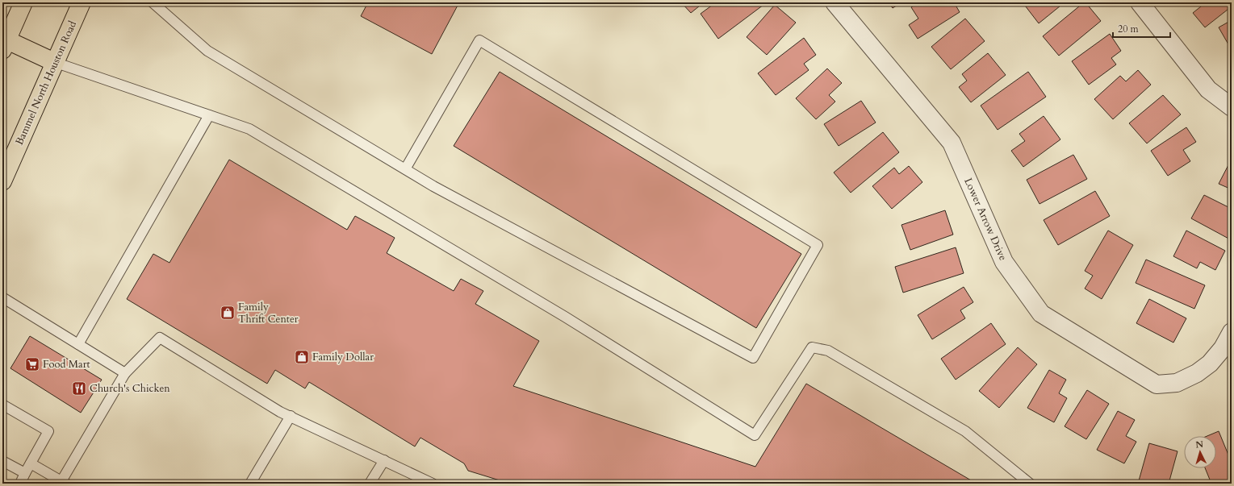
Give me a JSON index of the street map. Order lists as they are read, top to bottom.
{
  "streets": {
    "main road": ["Bammel North Houston Road"],
    "street": ["Lower Arrow Drive"]
  },
  "places": {
    "shop": ["Family Thrift Center", "Family Dollar"],
    "supermarket": ["Food Mart"],
    "restaurant": ["Church's Chicken"]
  },
  "scale_bar": "20 m",
  "north": "top"
}
